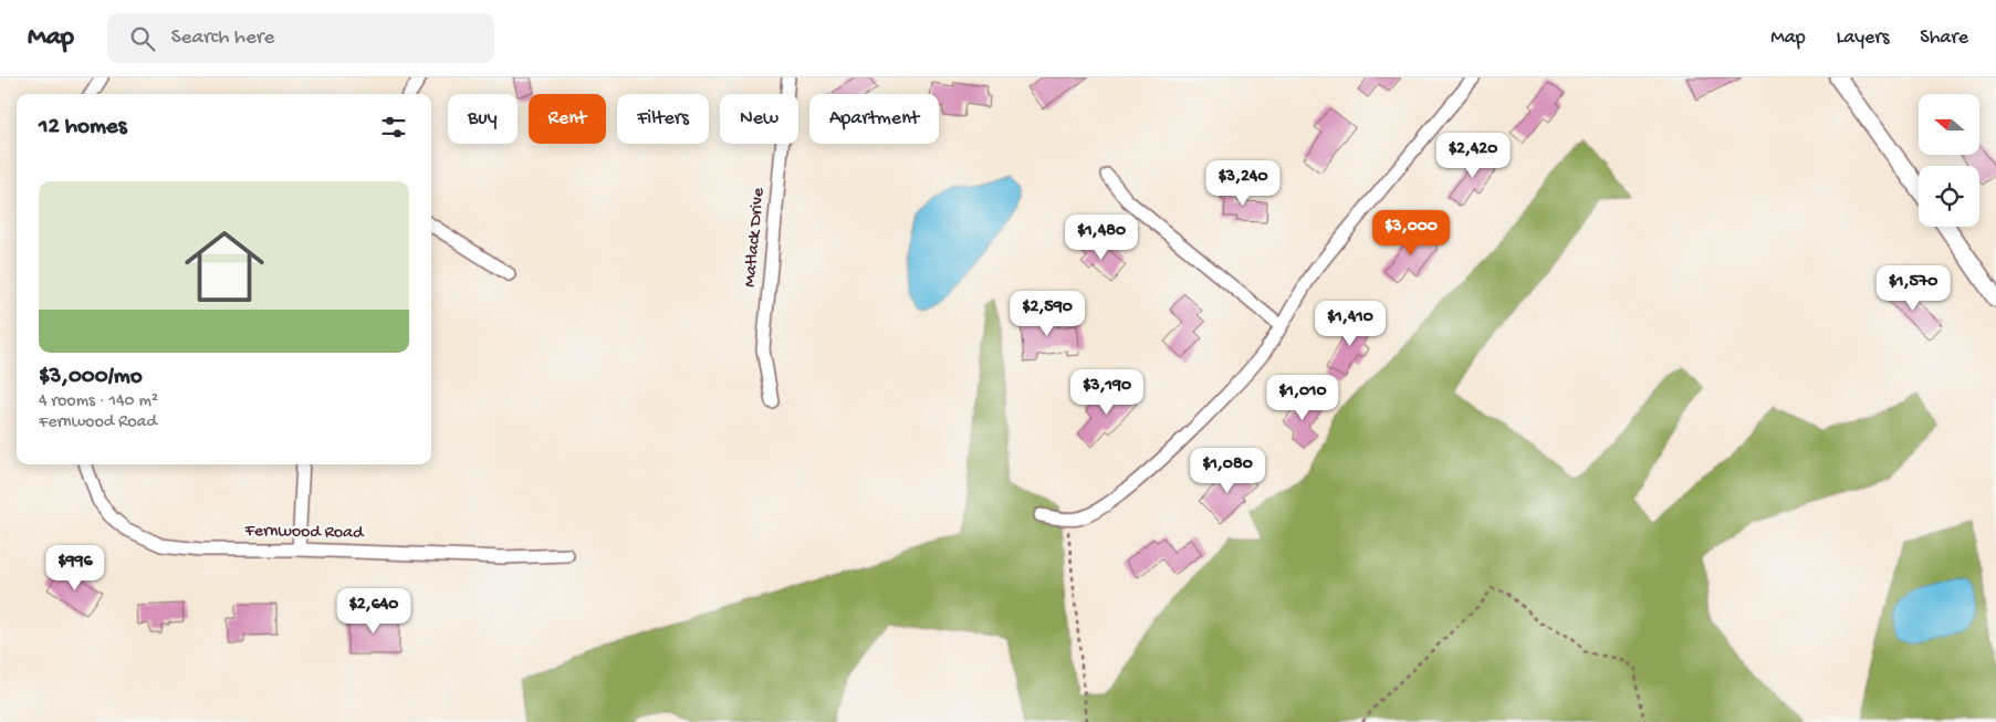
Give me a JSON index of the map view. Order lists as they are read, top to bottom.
{
  "streets": {
    "street": ["Matlack Drive", "Fernwood Road"]
  },
  "north": "left",
  "page": {
    "header": "Map",
    "search": "Search here",
    "nav": ["Map", "Layers", "Share"],
    "chip": [
      "Buy",
      "Rent",
      "Filters",
      "New",
      "Apartment"
    ],
    "heading": "12 homes",
    "price": [
      "$2,420",
      "$3,240",
      "$3,000",
      "$1,480",
      "$1,570",
      "$2,590",
      "$1,410",
      "$3,190",
      "$1,010",
      "$1,080",
      "$996",
      "$2,640"
    ],
    "list": [
      {
        "name": "$3,000/mo",
        "note": "4 rooms · 140 m² · Fernwood Road"
      }
    ]
  }
}
